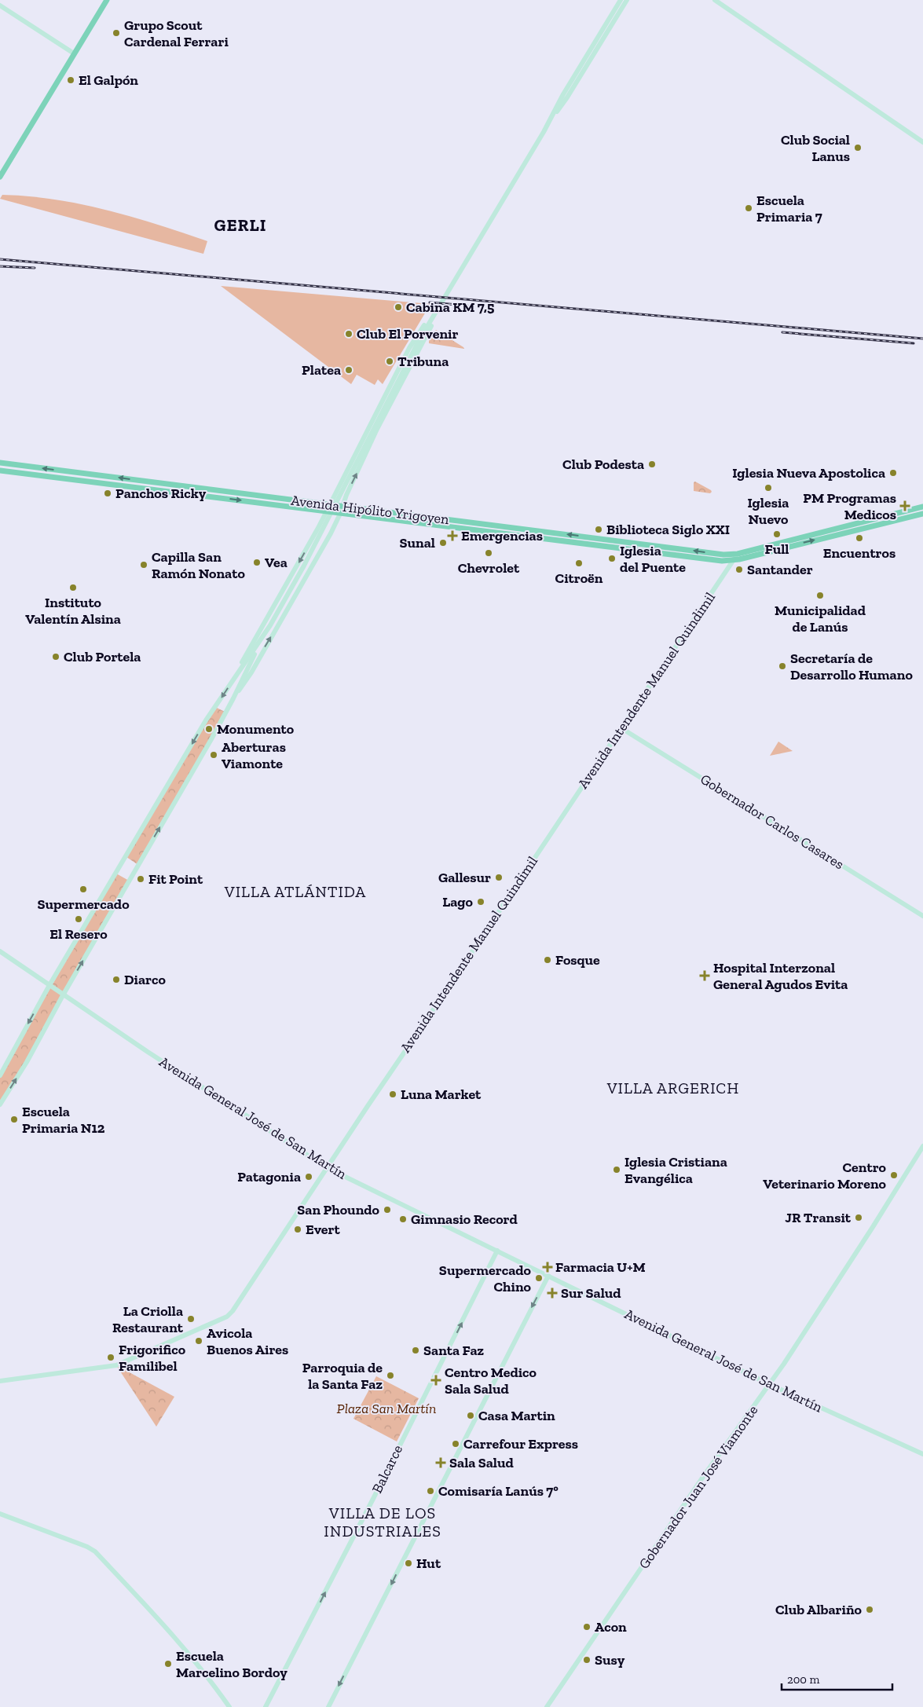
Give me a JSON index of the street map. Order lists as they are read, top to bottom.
{
  "streets": {
    "main road": [
      "Avenida Hipólito Yrigoyen",
      "Avenida Intendente Manuel Quindimil",
      "Gobernador Carlos Casares",
      "Avenida General José de San Martín",
      "Balcarce",
      "Gobernador Juan José Viamonte"
    ]
  },
  "crossings": [
    ["Avenida Hipólito Yrigoyen", "Avenida Intendente Manuel Quindimil"],
    ["Avenida Intendente Manuel Quindimil", "Gobernador Carlos Casares"],
    ["Avenida Intendente Manuel Quindimil", "Avenida General José de San Martín"],
    ["Avenida General José de San Martín", "Balcarce"],
    ["Avenida General José de San Martín", "Gobernador Juan José Viamonte"]
  ],
  "one_way": ["Balcarce"],
  "districts": [
    "GERLI",
    "VILLA ATLÁNTIDA",
    "VILLA ARGERICH",
    "VILLA DE LOS INDUSTRIALES"
  ],
  "parks": ["Plaza San Martín"],
  "places": {
    "other": [
      "Grupo Scout Cardenal Ferrari",
      "El Galpón",
      "Club Social Lanus",
      "Escuela Primaria 7",
      "Cabina KM 7,5",
      "Club El Porvenir",
      "Tribuna",
      "Platea",
      "Club Podesta",
      "Iglesia Nueva Apostolica",
      "Iglesia Nuevo",
      "Panchos Ricky",
      "Biblioteca Siglo XXI",
      "Full",
      "Encuentros",
      "Sunal",
      "Chevrolet",
      "Iglesia del Puente",
      "Vea",
      "Citroën",
      "Capilla San Ramón Nonato",
      "Santander",
      "Instituto Valentín Alsina",
      "Municipalidad de Lanús",
      "Club Portela",
      "Secretaría de Desarrollo Humano",
      "Monumento",
      "Aberturas Viamonte",
      "Gallesur",
      "Fit Point",
      "Supermercado",
      "Lago",
      "El Resero",
      "Fosque",
      "Diarco",
      "Luna Market",
      "Escuela Primaria N12",
      "Iglesia Cristiana Evangélica",
      "Centro Veterinario Moreno",
      "Patagonia",
      "San Phoundo",
      "JR Transit",
      "Gimnasio Record",
      "Evert",
      "Supermercado Chino",
      "La Criolla Restaurant",
      "Avicola Buenos Aires",
      "Santa Faz",
      "Frigorifico Familibel",
      "Parroquia de la Santa Faz",
      "Casa Martin",
      "Carrefour Express",
      "Comisaría Lanús 7°",
      "Hut",
      "Club Albariño",
      "Acon",
      "Susy",
      "Escuela Marcelino Bordoy"
    ],
    "health": [
      "PM Programas Medicos",
      "Emergencias",
      "Hospital Interzonal General Agudos Evita",
      "Farmacia U+M",
      "Sur Salud",
      "Centro Medico Sala Salud",
      "Sala Salud"
    ]
  },
  "scale_bar": "200 m"
}
